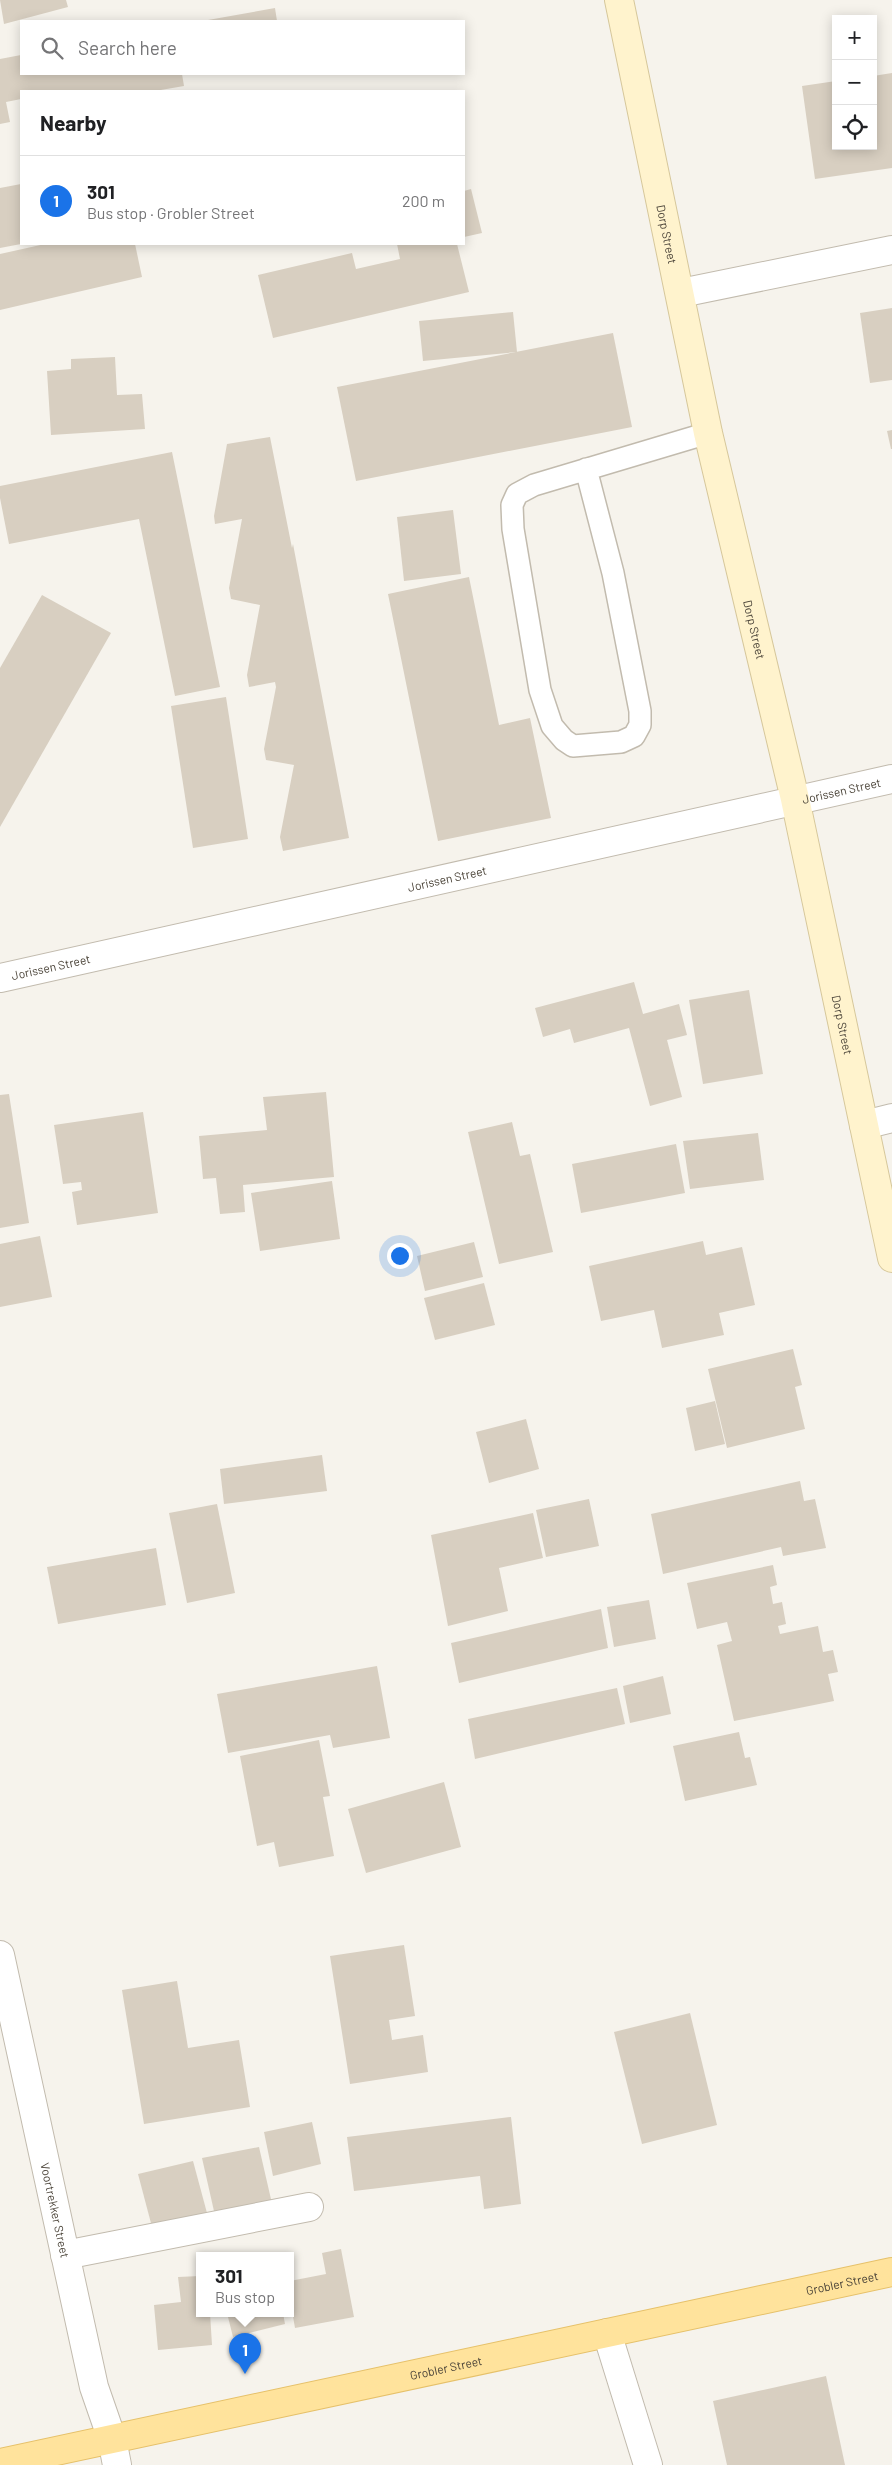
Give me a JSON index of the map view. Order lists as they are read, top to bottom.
{
  "streets": {
    "main road": ["Grobler Street"],
    "street": ["Dorp Street", "Jorissen Street", "Voortrekker Street"]
  },
  "crossings": [
    ["Dorp Street", "Jorissen Street"],
    ["Voortrekker Street", "Grobler Street"]
  ],
  "page": {
    "map_buttons": ["+", "−"],
    "search": "Search here",
    "heading": "Nearby",
    "list": [
      {
        "mark": "1",
        "name": "301",
        "note": "Bus stop · Grobler Street",
        "value": "200 m"
      }
    ],
    "popup": ["301", "Bus stop"],
    "pins": "1"
  }
}
